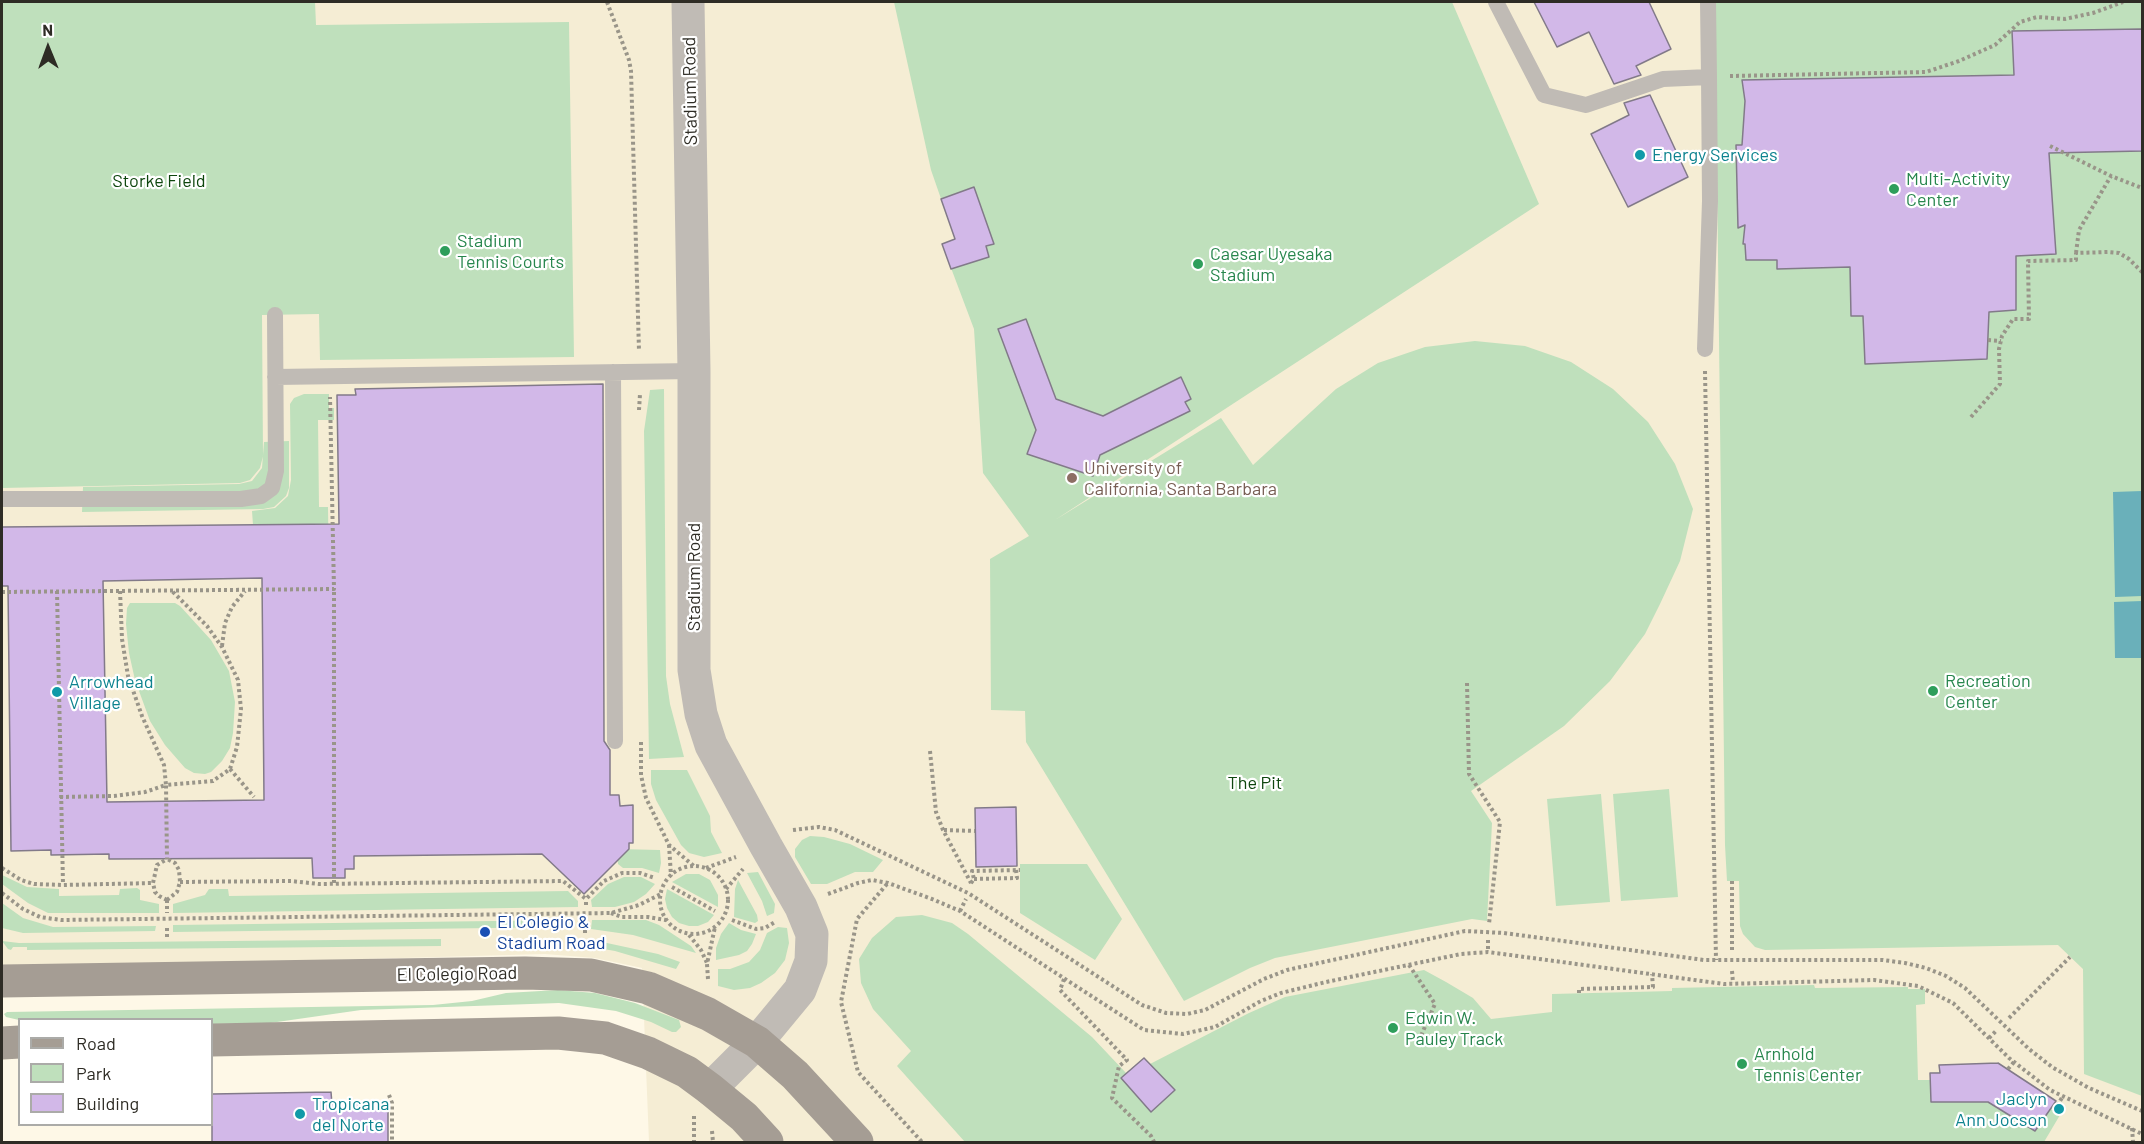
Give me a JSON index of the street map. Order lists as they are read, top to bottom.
{
  "streets": {
    "main road": ["El Colegio Road"],
    "street": ["Stadium Road"]
  },
  "crossings": [
    ["Stadium Road", "El Colegio Road"]
  ],
  "parks": ["Storke Field", "The Pit"],
  "places": [
    "Energy Services",
    "Multi-Activity Center",
    "Stadium Tennis Courts",
    "Caesar Uyesaka Stadium",
    "University of California, Santa Barbara",
    "Recreation Center",
    "Arrowhead Village",
    "El Colegio & Stadium Road",
    "Edwin W. Pauley Track",
    "Arnhold Tennis Center",
    "Jaclyn Ann Jocson",
    "Tropicana del Norte"
  ],
  "legend": ["Road", "Park", "Building"],
  "north": "top"
}
